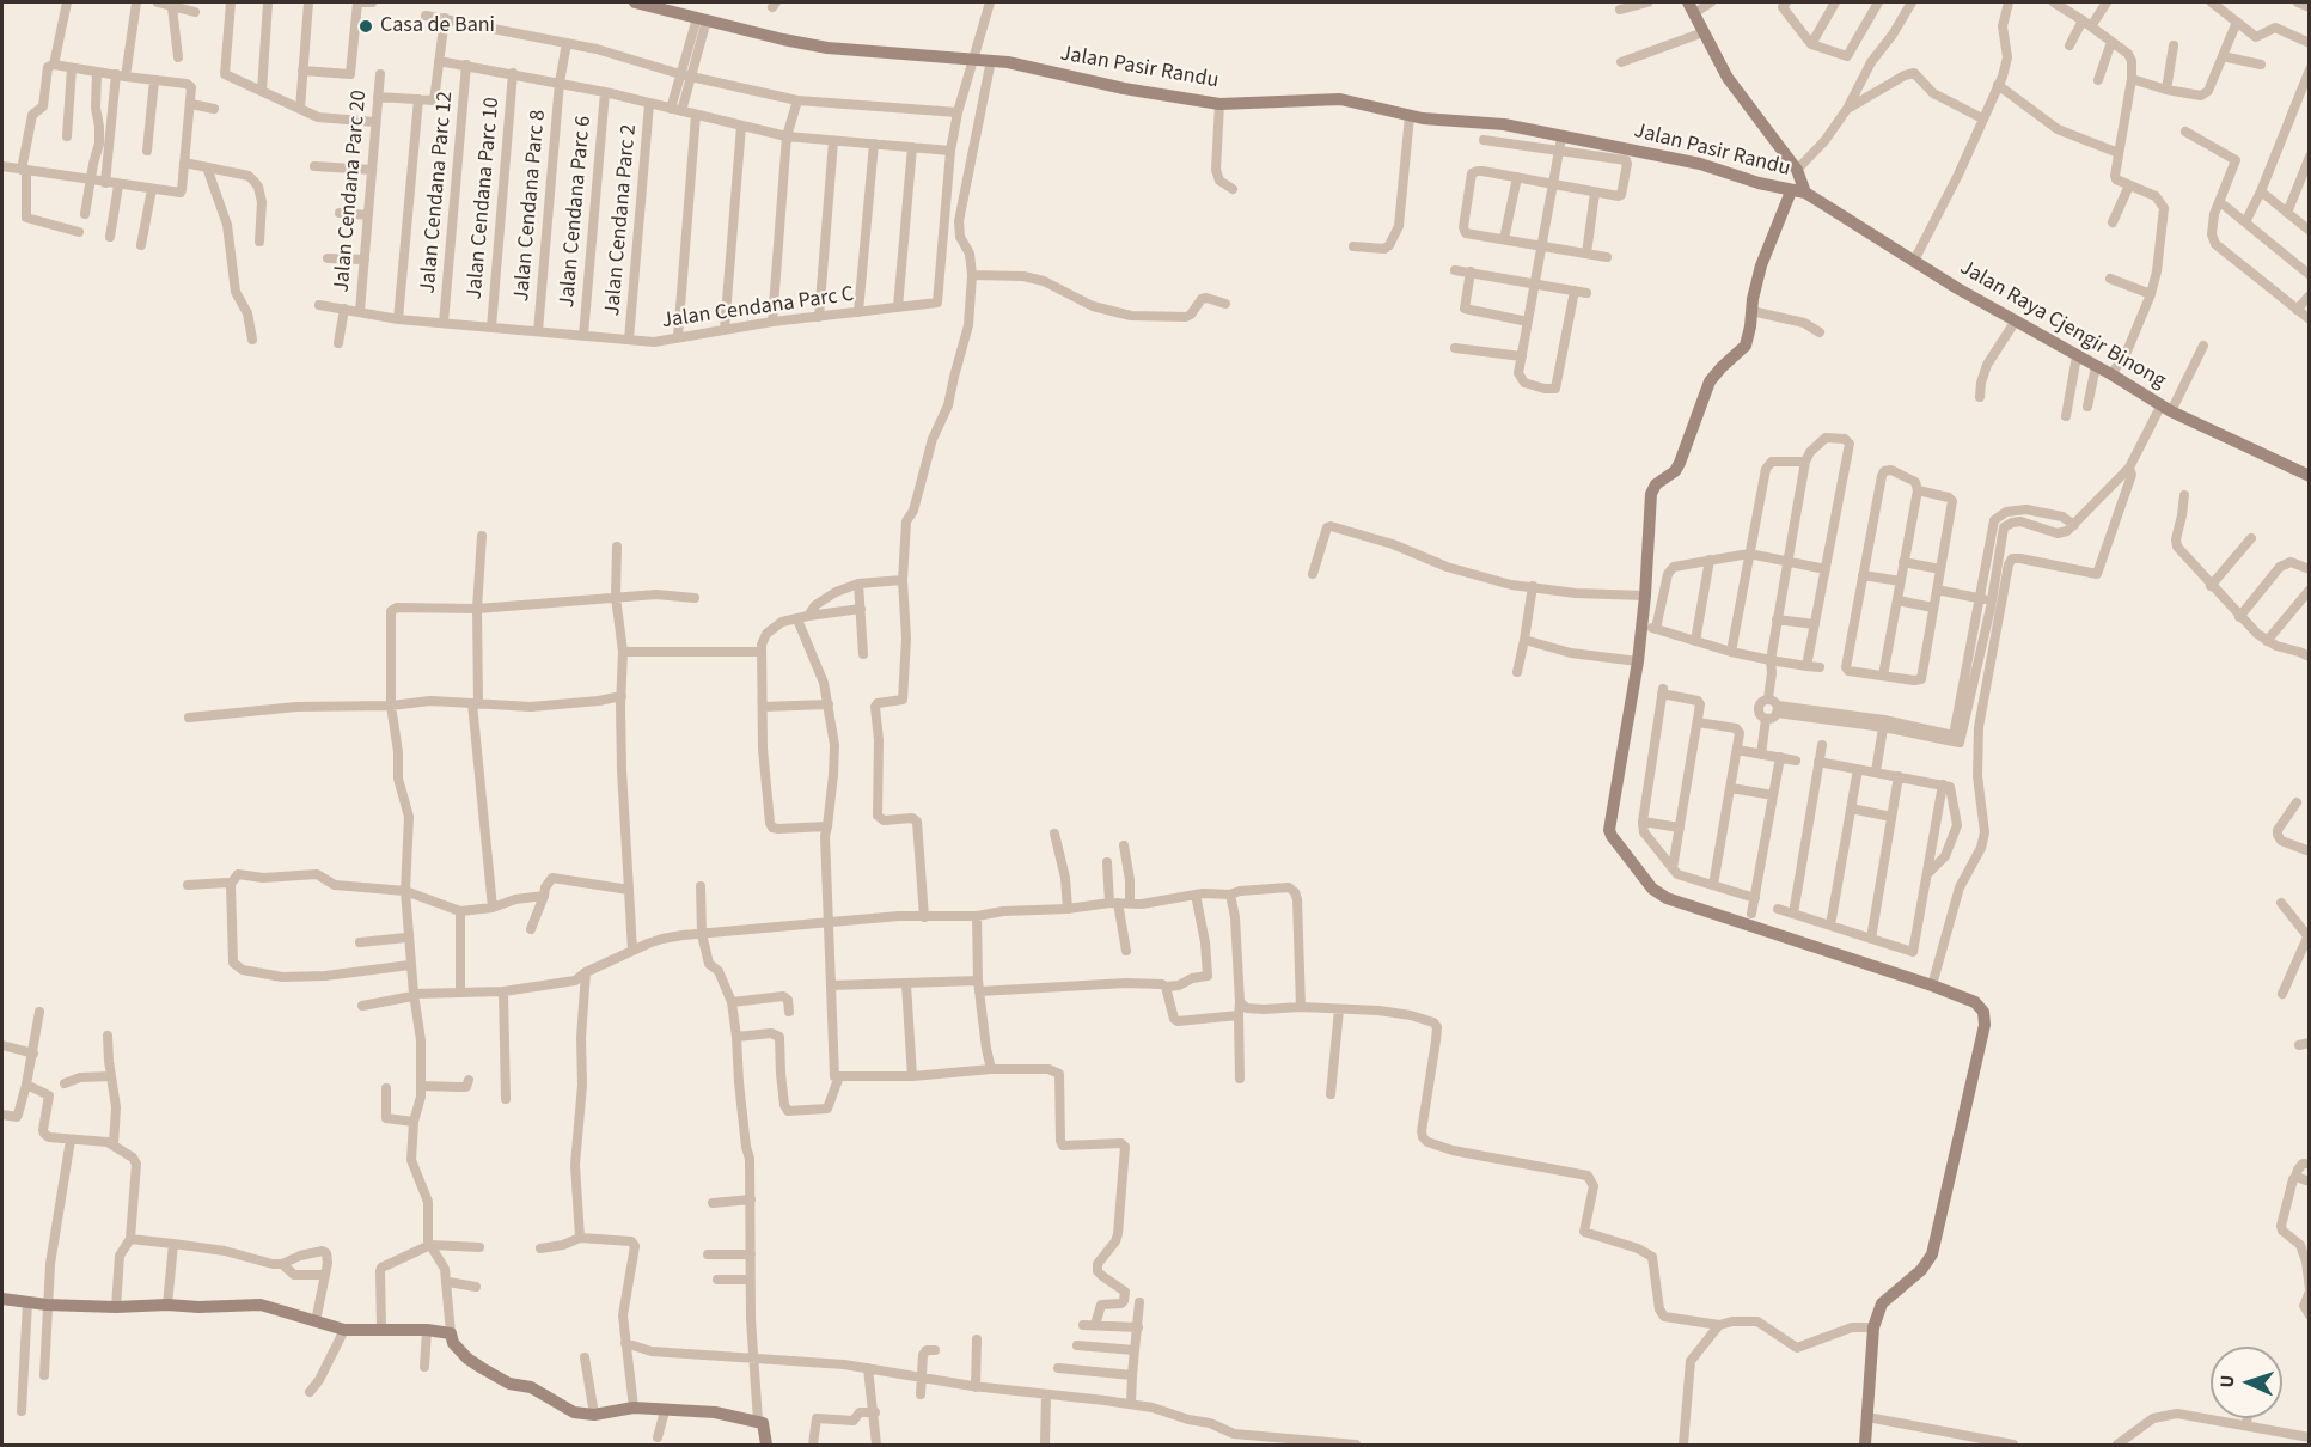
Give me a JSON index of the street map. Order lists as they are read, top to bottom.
{
  "streets": {
    "street": [
      "Jalan Pasir Randu",
      "Jalan Cendana Parc 20",
      "Jalan Cendana Parc 12",
      "Jalan Cendana Parc 10",
      "Jalan Cendana Parc 8",
      "Jalan Cendana Parc 6",
      "Jalan Cendana Parc 2",
      "Jalan Cendana Parc C",
      "Jalan Raya Cjengir Binong"
    ]
  },
  "crossings": [
    ["Jalan Pasir Randu", "Jalan Raya Cjengir Binong"],
    ["Jalan Cendana Parc 20", "Jalan Cendana Parc C"],
    ["Jalan Cendana Parc 12", "Jalan Cendana Parc C"],
    ["Jalan Cendana Parc 10", "Jalan Cendana Parc C"],
    ["Jalan Cendana Parc 8", "Jalan Cendana Parc C"],
    ["Jalan Cendana Parc 6", "Jalan Cendana Parc C"],
    ["Jalan Cendana Parc 2", "Jalan Cendana Parc C"]
  ],
  "places": ["Casa de Bani"],
  "north": "left"
}
